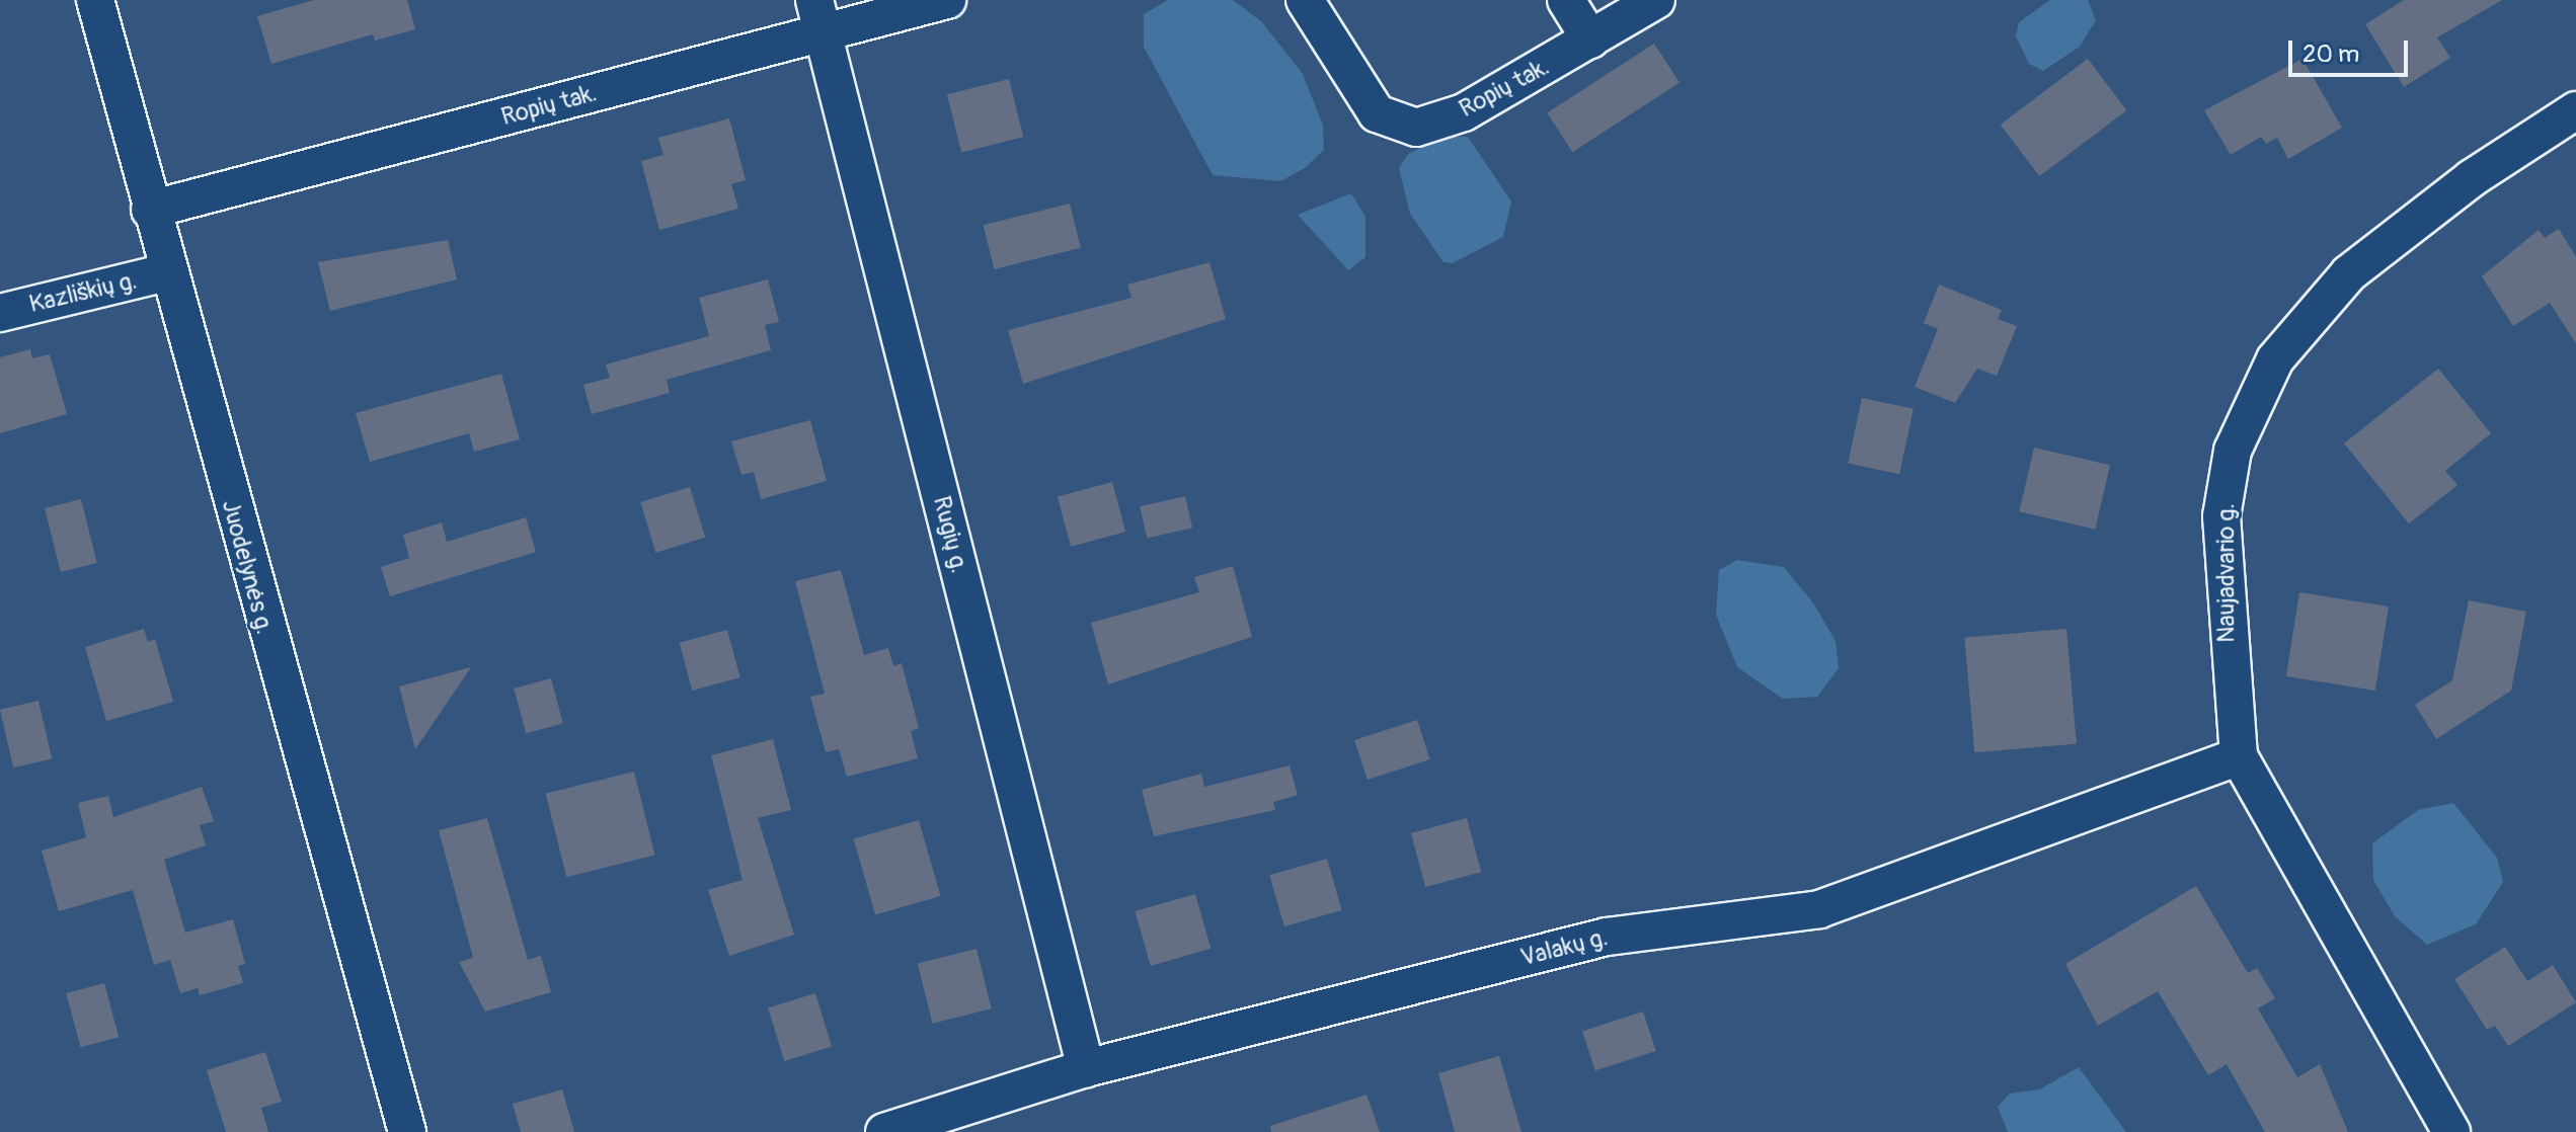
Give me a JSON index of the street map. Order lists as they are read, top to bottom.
{
  "streets": {
    "street": [
      "Ropių tak.",
      "Kazliškių g.",
      "Rugių g.",
      "Juodelynės g.",
      "Naujadvario g.",
      "Valakų g."
    ]
  },
  "crossings": [
    ["Ropių tak.", "Rugių g."],
    ["Ropių tak.", "Juodelynės g."],
    ["Kazliškių g.", "Juodelynės g."],
    ["Rugių g.", "Valakų g."],
    ["Naujadvario g.", "Valakų g."]
  ],
  "scale_bar": "20 m"
}
